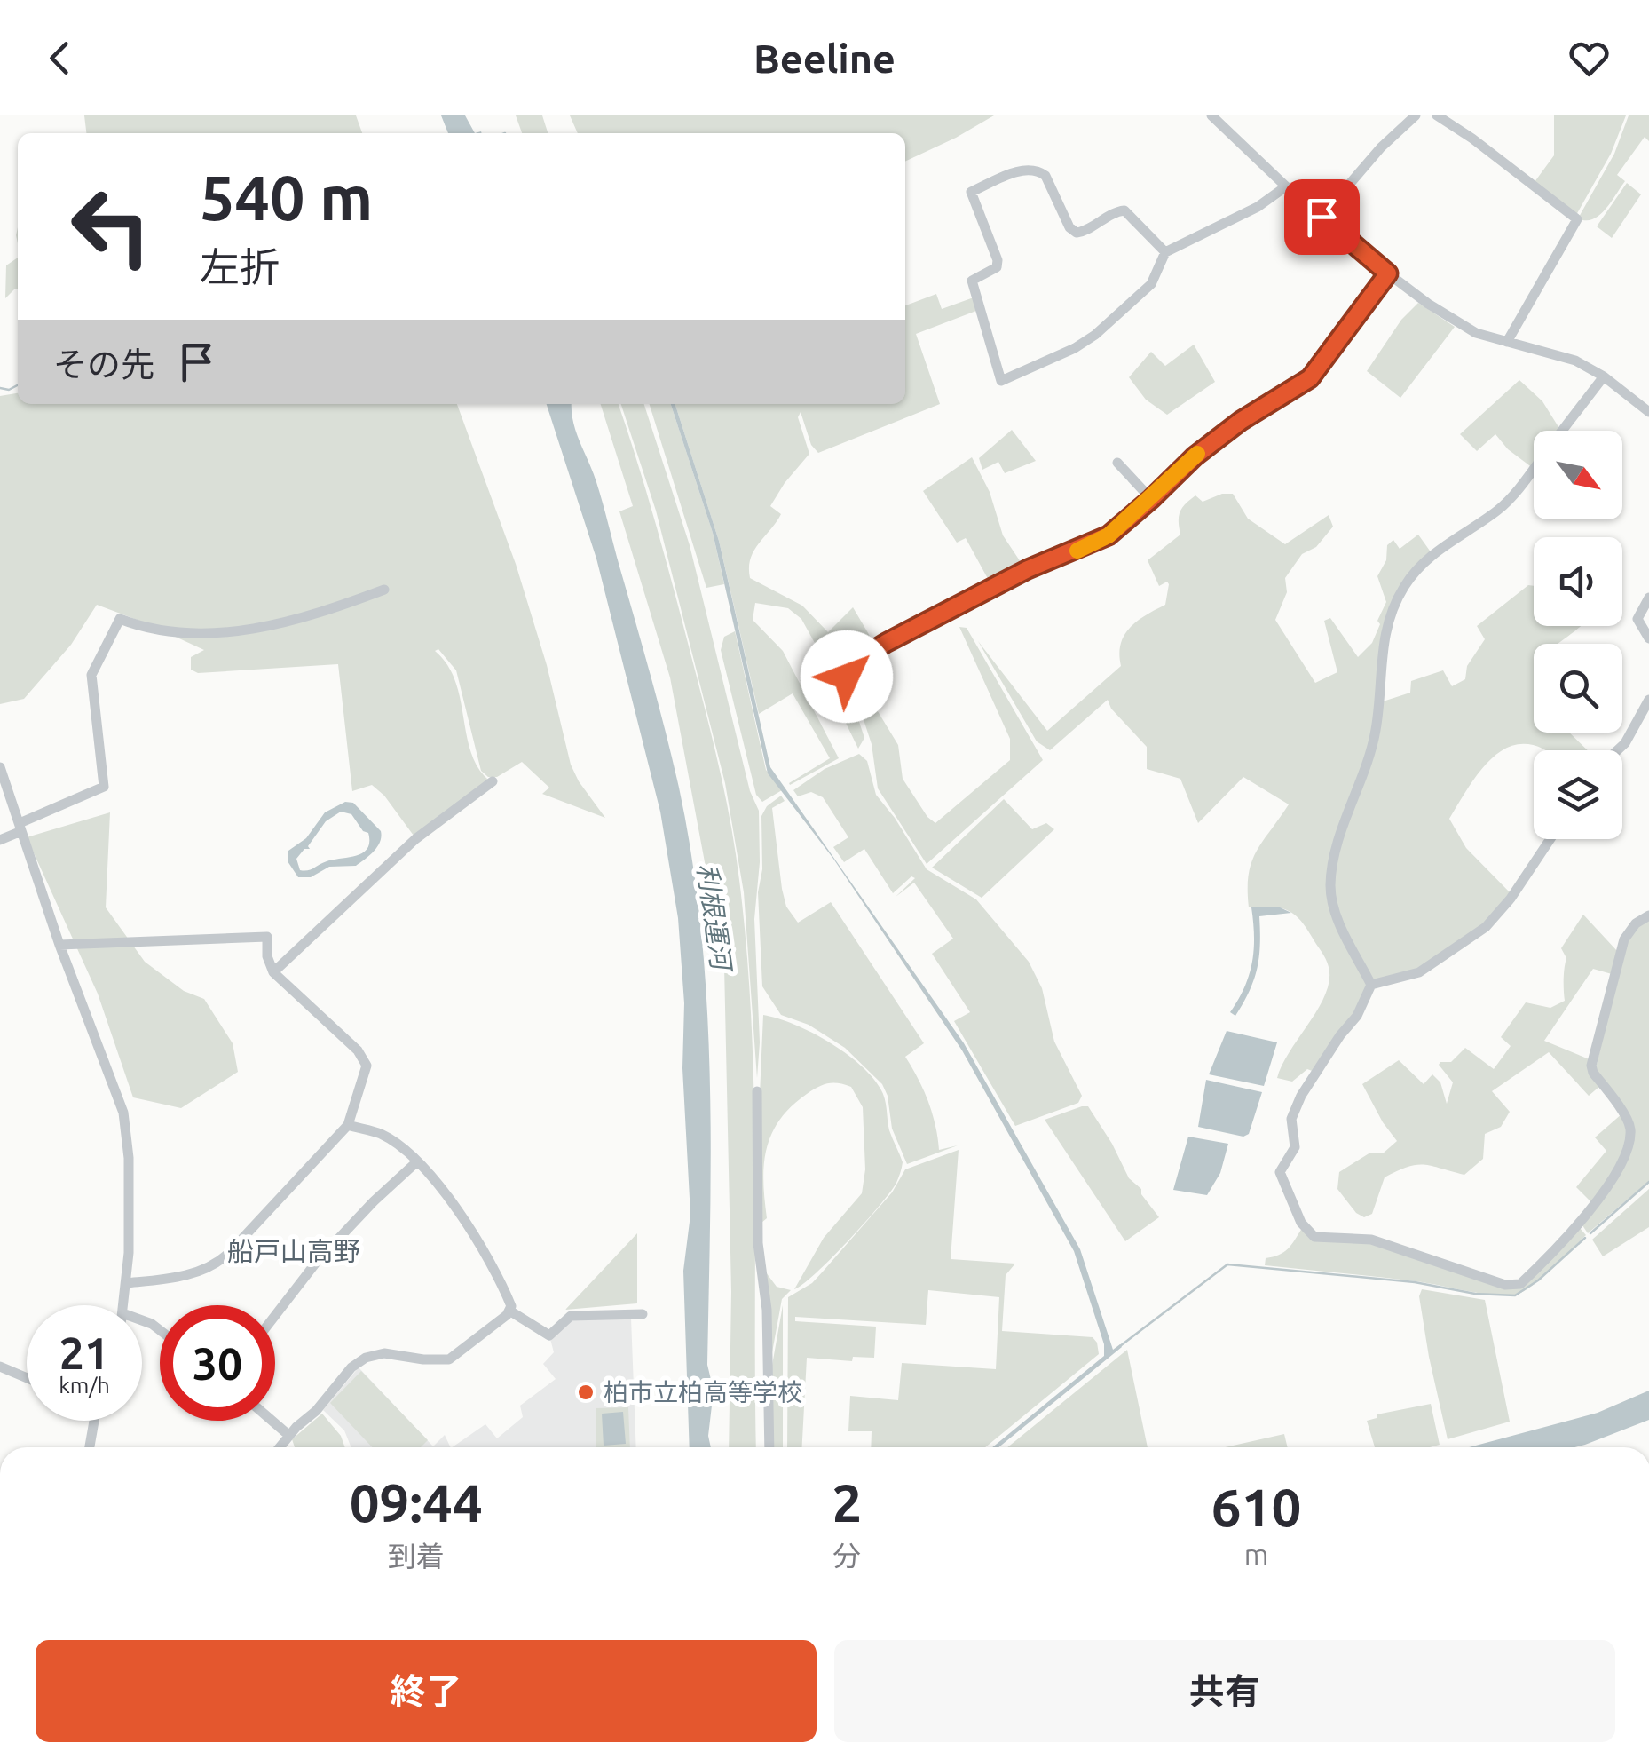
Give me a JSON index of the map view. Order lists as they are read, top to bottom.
{
  "districts": ["船戸山高野"],
  "water": ["利根運河"],
  "places": ["柏市立柏高等学校"],
  "north": "bottom right",
  "page": {
    "header": "Beeline",
    "turn": ["540 m", "左折"],
    "then": "その先",
    "speed": "21 km/h",
    "limit": "30",
    "eta": [
      "09:44",
      "到着",
      "2",
      "分",
      "610",
      "m"
    ],
    "buttons": ["終了", "共有"]
  }
}
